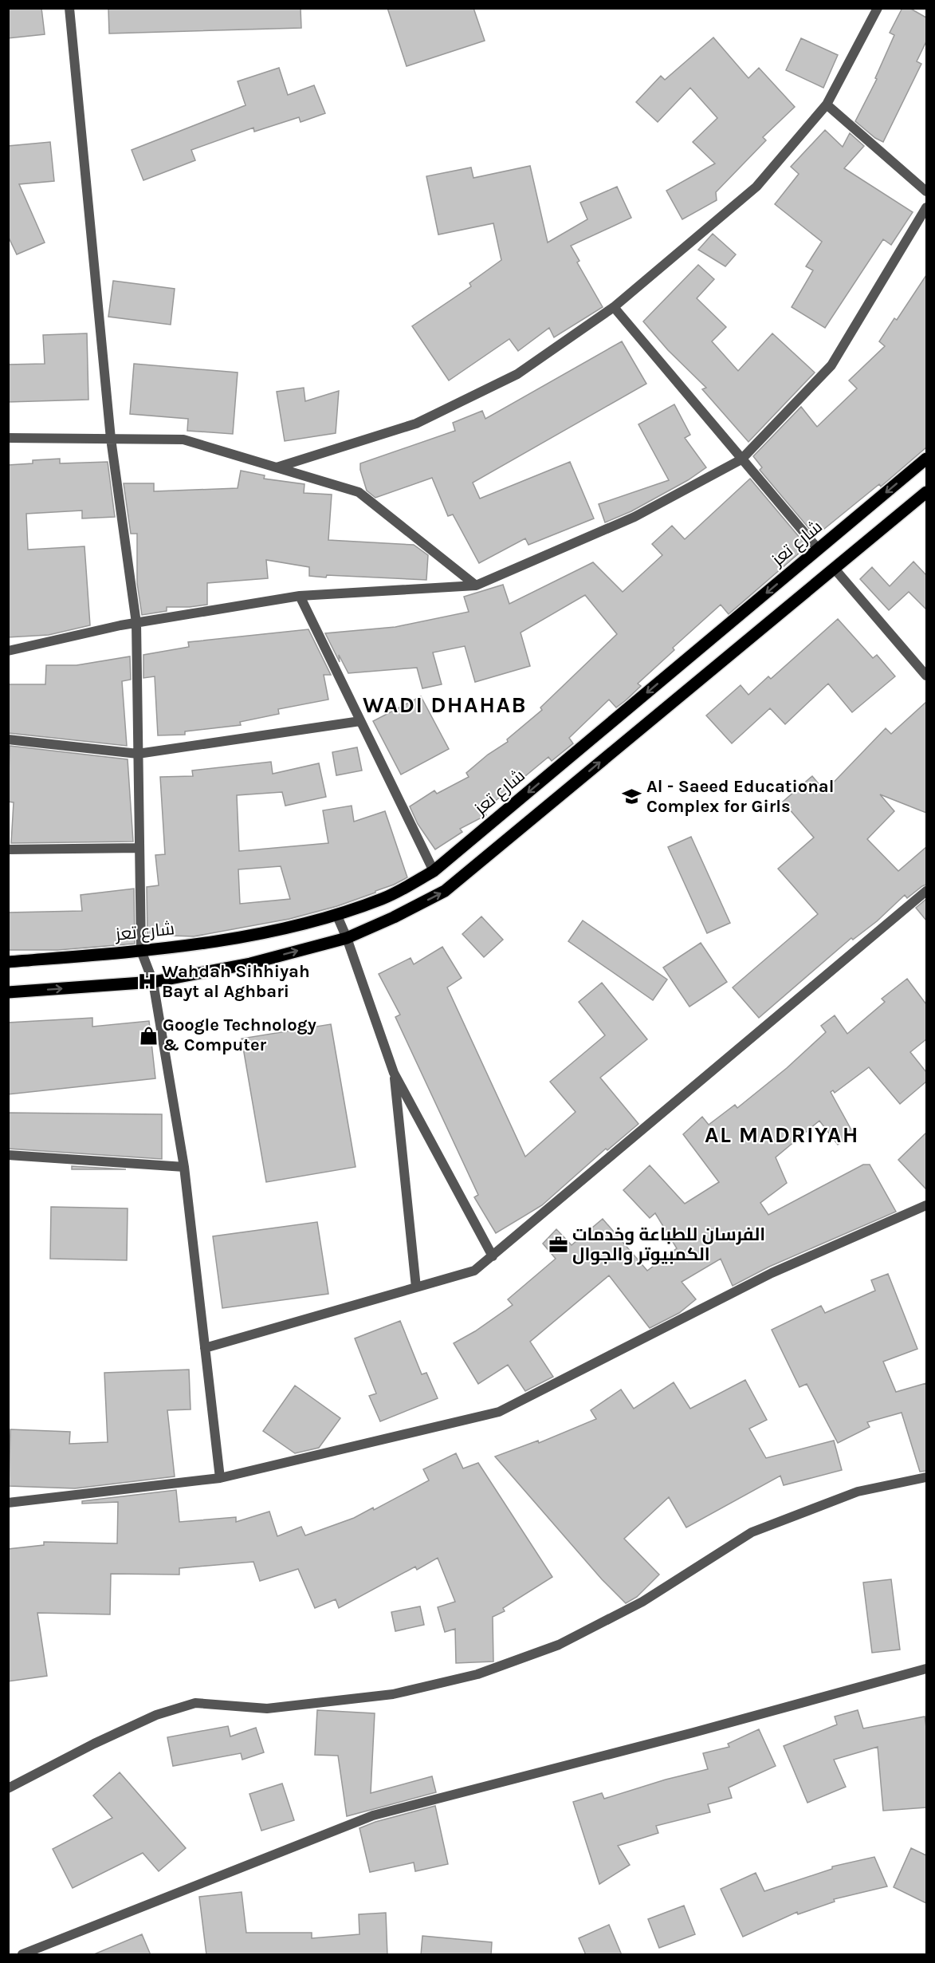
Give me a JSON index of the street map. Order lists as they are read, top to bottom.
{
  "streets": {
    "main road": ["شارع تعز"]
  },
  "districts": ["WADI DHAHAB", "AL MADRIYAH"],
  "places": {
    "school or university": ["Al - Saeed Educational Complex for Girls"],
    "hospital": ["Wahdah Sihhiyah Bayt al Aghbari"],
    "shop": ["Google Technology & Computer"],
    "office": ["الفرسان للطباعة وخدمات الكمبيوتر والجوال"]
  }
}
